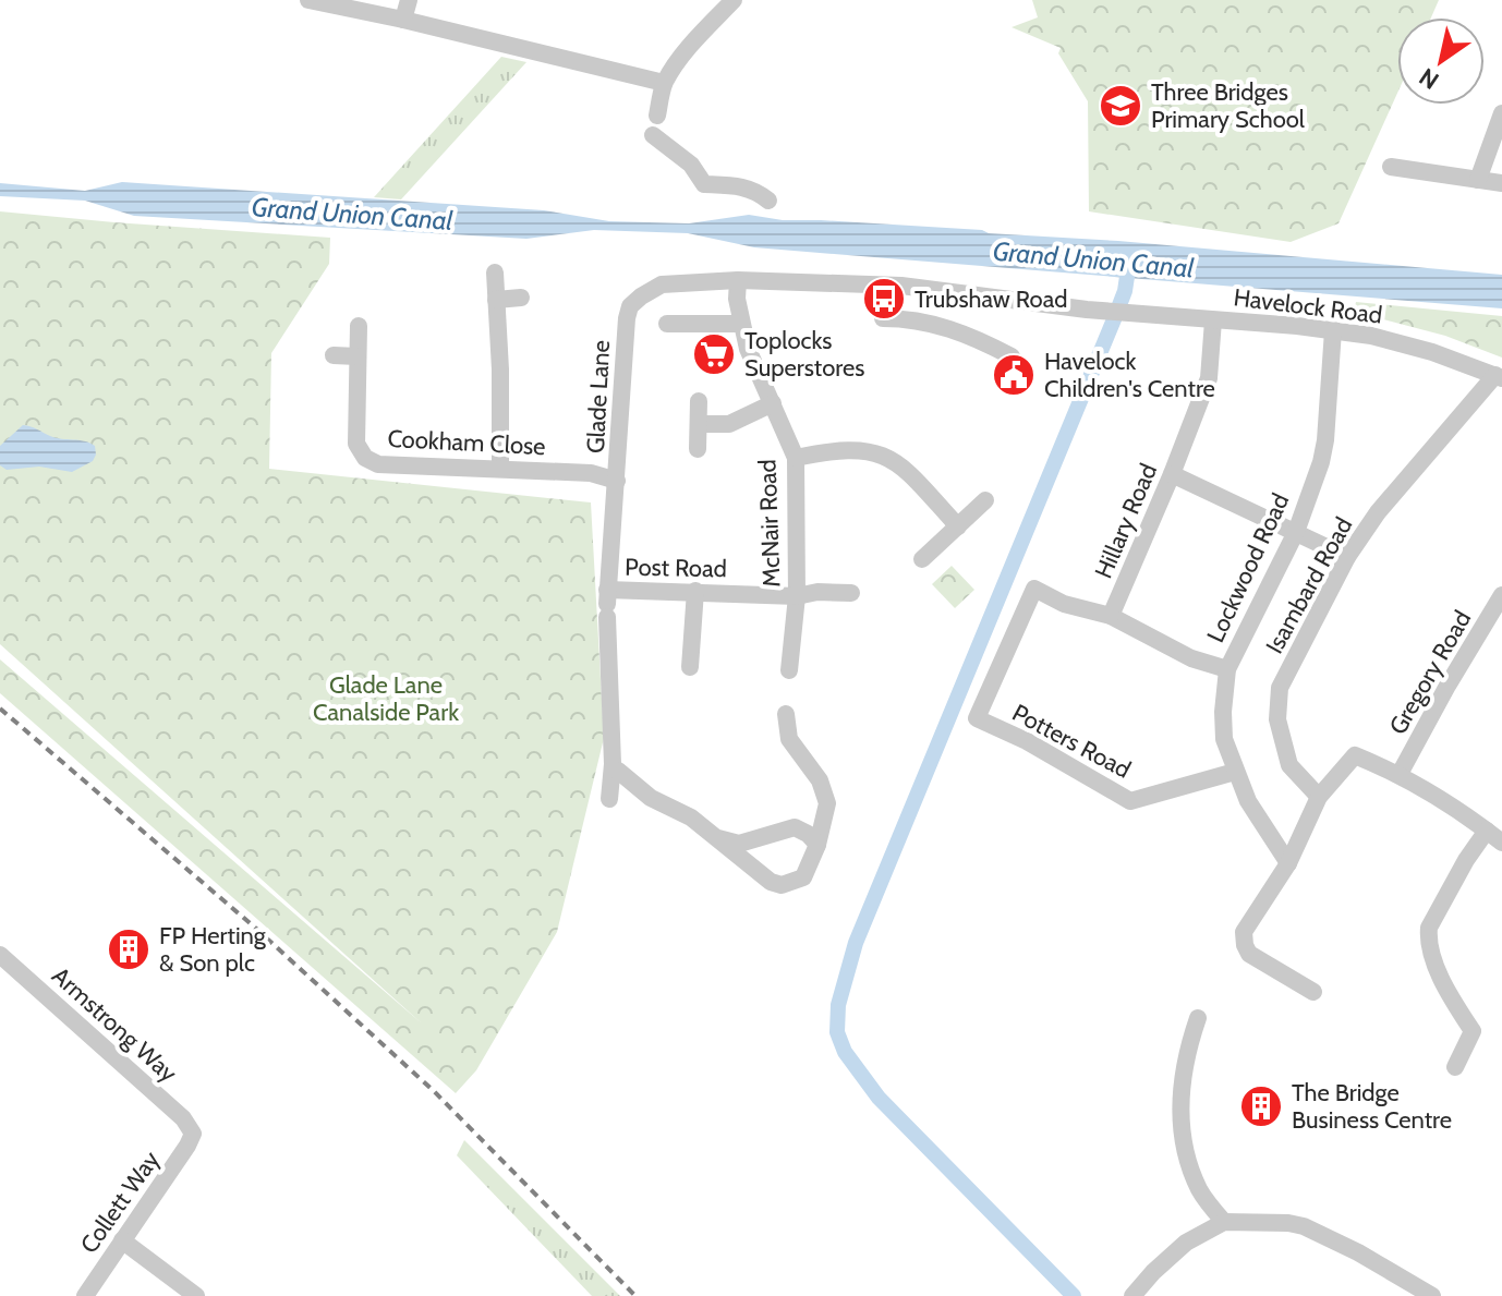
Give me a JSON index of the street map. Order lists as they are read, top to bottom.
{
  "streets": {
    "street": [
      "Havelock Road",
      "Glade Lane",
      "Cookham Close",
      "Hillary Road",
      "McNair Road",
      "Post Road",
      "Lockwood Road",
      "Isambard Road",
      "Gregory Road",
      "Potters Road",
      "Armstrong Way",
      "Collett Way"
    ]
  },
  "crossings": [
    ["Havelock Road", "Glade Lane"],
    ["Havelock Road", "Hillary Road"],
    ["Havelock Road", "McNair Road"],
    ["Havelock Road", "Lockwood Road"],
    ["Havelock Road", "Isambard Road"],
    ["Glade Lane", "Cookham Close"],
    ["Glade Lane", "McNair Road"],
    ["Glade Lane", "Post Road"],
    ["Hillary Road", "Lockwood Road"],
    ["Hillary Road", "Potters Road"],
    ["McNair Road", "Post Road"],
    ["Lockwood Road", "Potters Road"],
    ["Armstrong Way", "Collett Way"]
  ],
  "water": ["Grand Union Canal"],
  "parks": ["Glade Lane Canalside Park"],
  "places": {
    "school or university": ["Three Bridges Primary School"],
    "bus stop": ["Trubshaw Road"],
    "supermarket": ["Toplocks Superstores"],
    "public building": ["Havelock Children's Centre"],
    "building": ["FP Herting & Son plc", "The Bridge Business Centre"]
  },
  "north": "bottom left"
}
